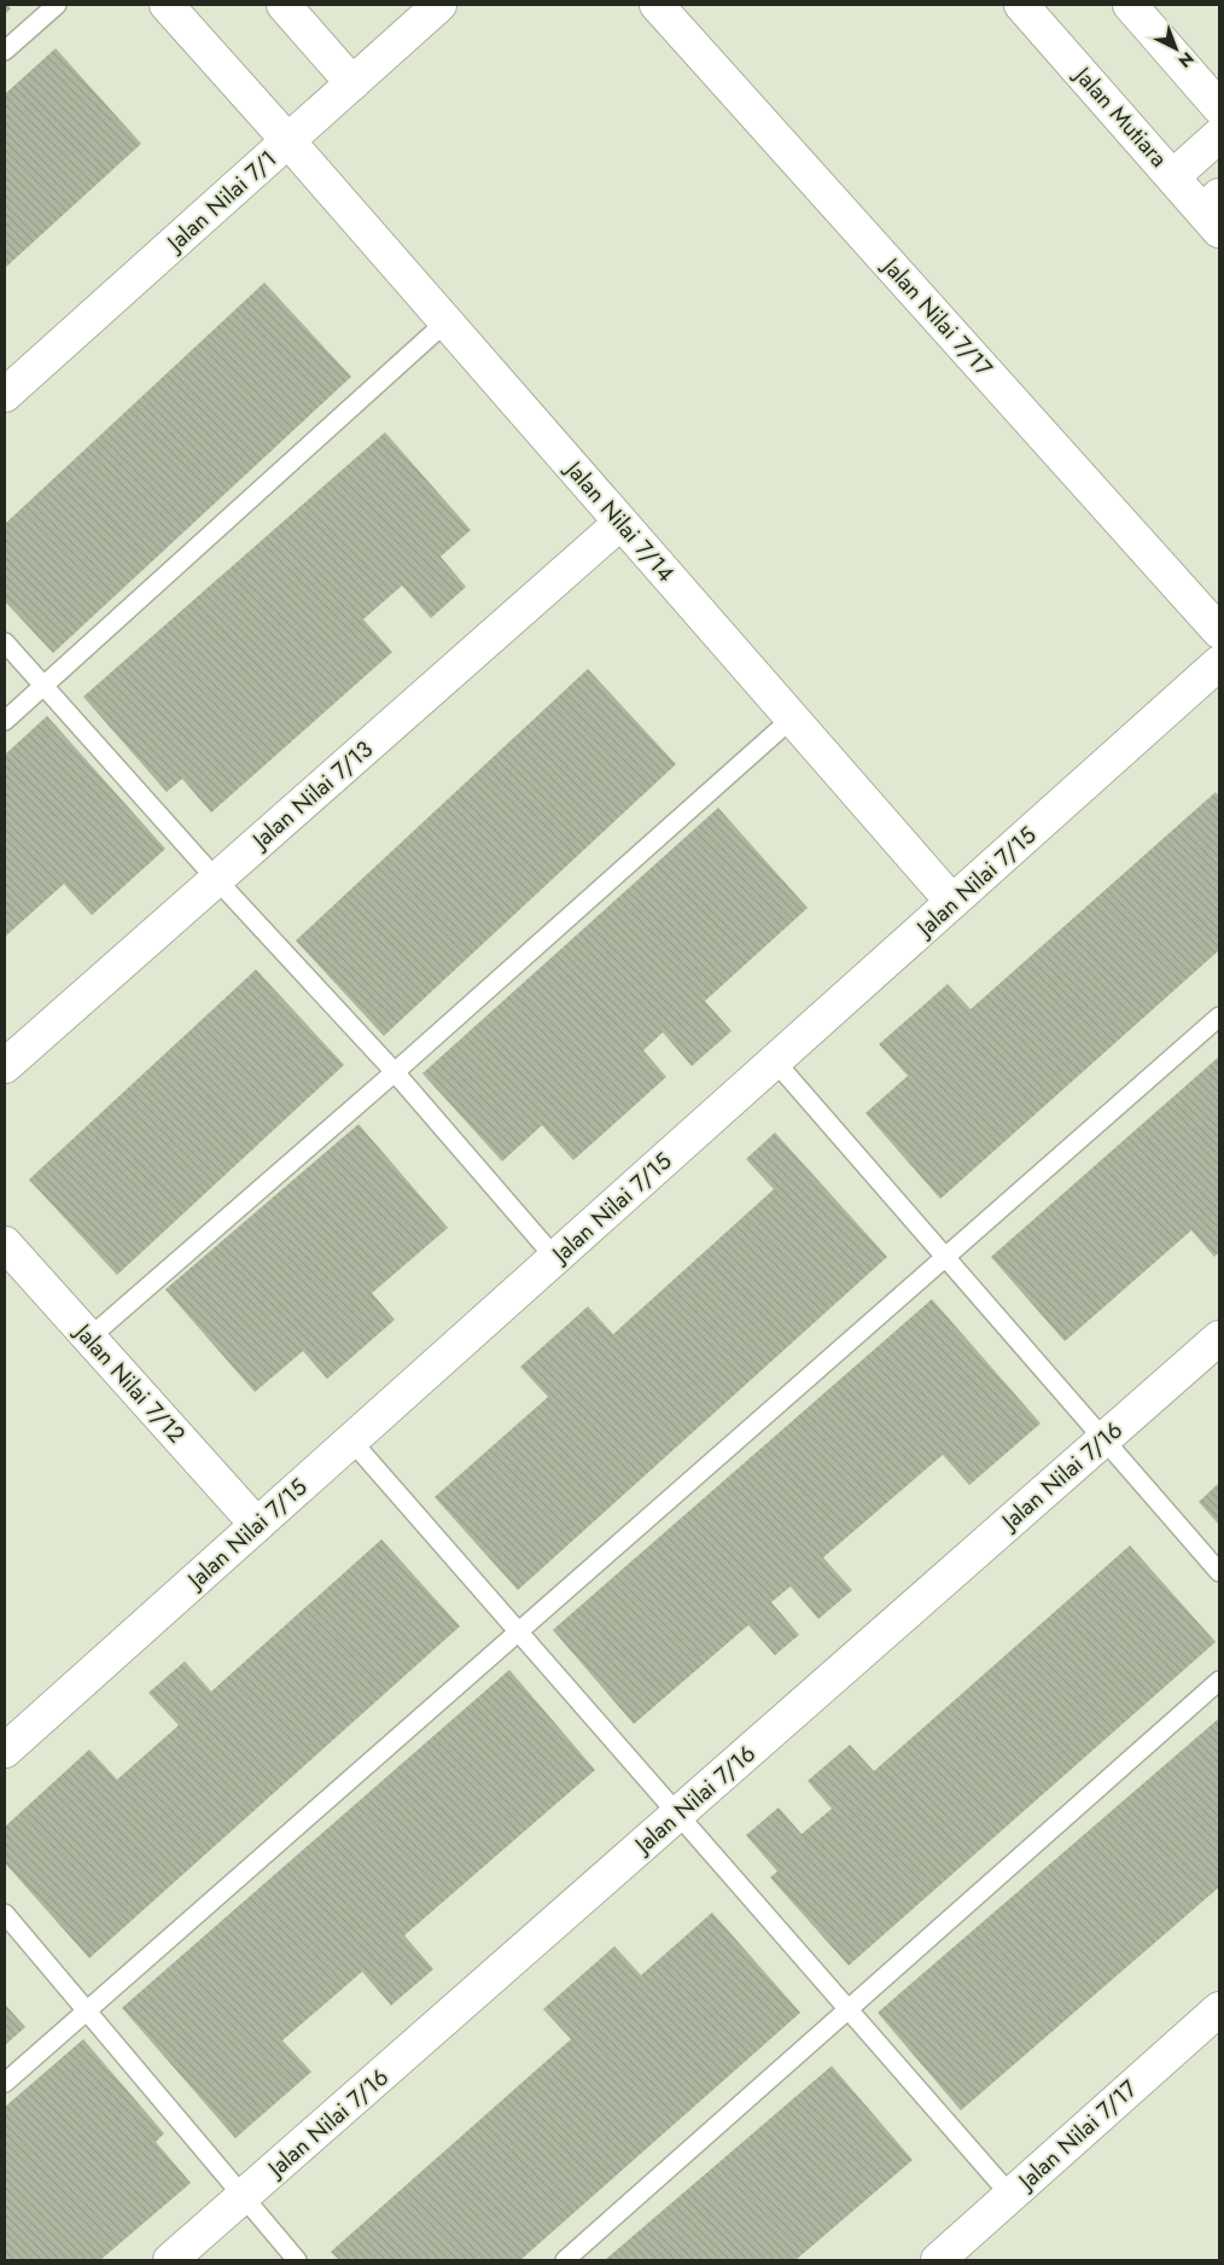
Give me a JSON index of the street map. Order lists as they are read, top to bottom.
{
  "streets": {
    "street": [
      "Jalan Mutiara",
      "Jalan Nilai 7/1",
      "Jalan Nilai 7/17",
      "Jalan Nilai 7/14",
      "Jalan Nilai 7/13",
      "Jalan Nilai 7/15",
      "Jalan Nilai 7/12",
      "Jalan Nilai 7/16"
    ]
  },
  "crossings": [
    ["Jalan Nilai 7/1", "Jalan Nilai 7/14"],
    ["Jalan Nilai 7/14", "Jalan Nilai 7/13"],
    ["Jalan Nilai 7/14", "Jalan Nilai 7/15"],
    ["Jalan Nilai 7/15", "Jalan Nilai 7/12"]
  ],
  "north": "bottom right"
}
